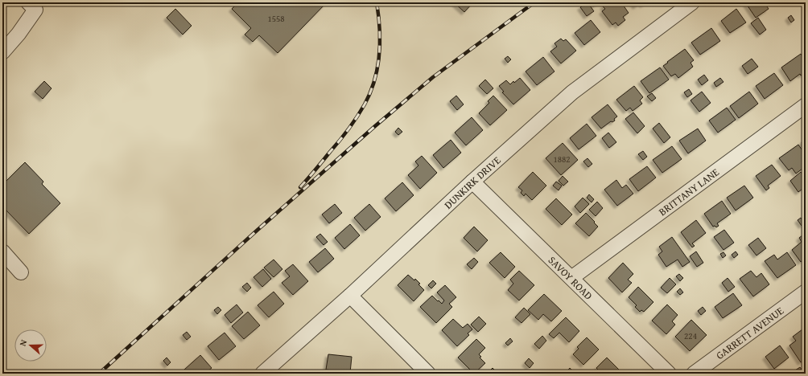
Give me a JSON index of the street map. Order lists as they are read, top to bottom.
{
  "streets": {
    "street": [
      "DUNKIRK DRIVE",
      "BRITTANY LANE",
      "SAVOY ROAD",
      "GARRETT AVENUE"
    ]
  },
  "crossings": [
    ["DUNKIRK DRIVE", "SAVOY ROAD"],
    ["BRITTANY LANE", "SAVOY ROAD"]
  ],
  "house_numbers": ["1558", "1882", "224"],
  "north": "left"
}
